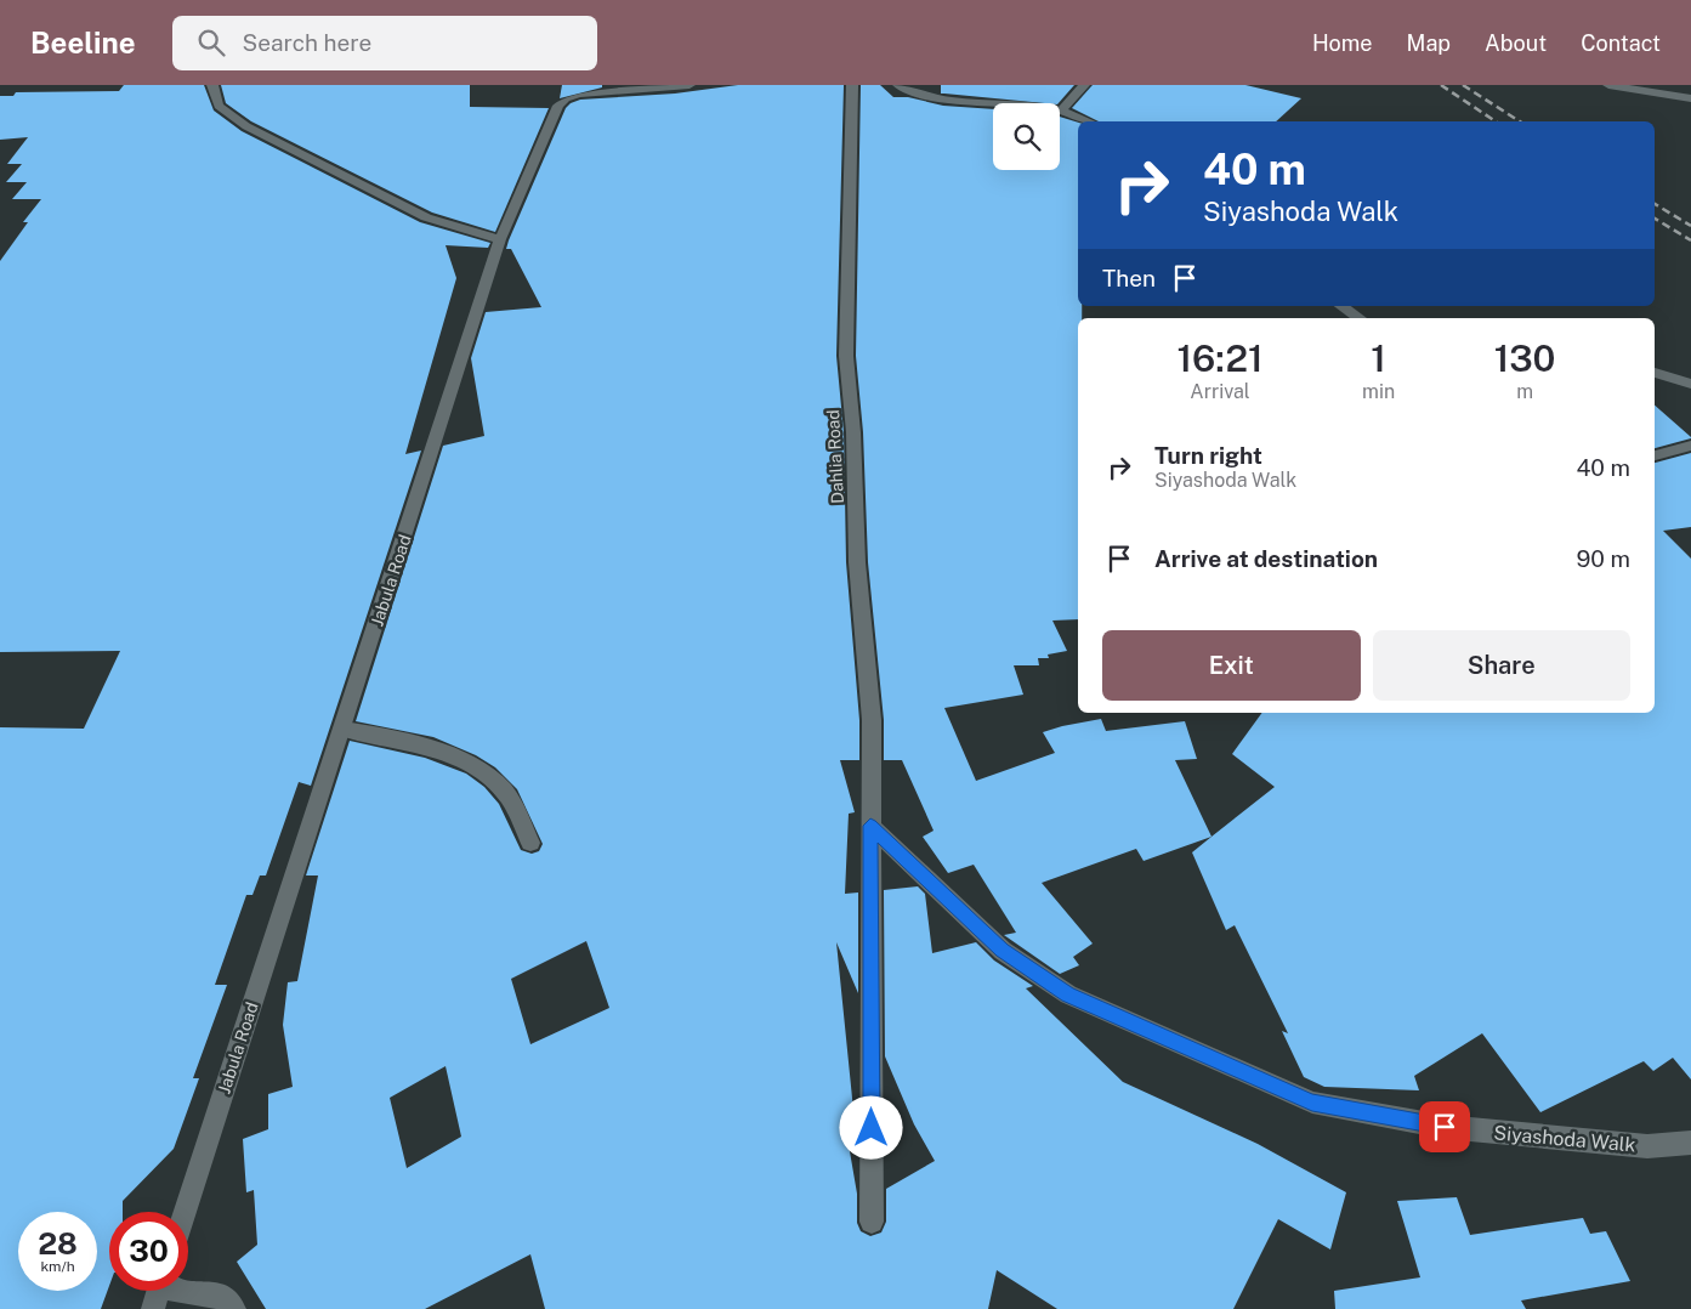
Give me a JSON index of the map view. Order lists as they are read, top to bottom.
{
  "streets": {
    "street": ["Dahlia Road", "Jabula Road", "Siyashoda Walk"]
  },
  "crossings": [
    ["Dahlia Road", "Siyashoda Walk"]
  ],
  "page": {
    "header": "Beeline",
    "search": "Search here",
    "nav": [
      "Home",
      "Map",
      "About",
      "Contact"
    ],
    "turn": ["40 m", "Siyashoda Walk"],
    "then": "Then",
    "eta": [
      "16:21",
      "Arrival",
      "1",
      "min",
      "130",
      "m"
    ],
    "list": [
      {
        "name": "Turn right",
        "note": "Siyashoda Walk",
        "value": "40 m"
      },
      {
        "name": "Arrive at destination",
        "value": "90 m"
      }
    ],
    "buttons": ["Exit", "Share"],
    "speed": "28 km/h",
    "limit": "30"
  }
}
